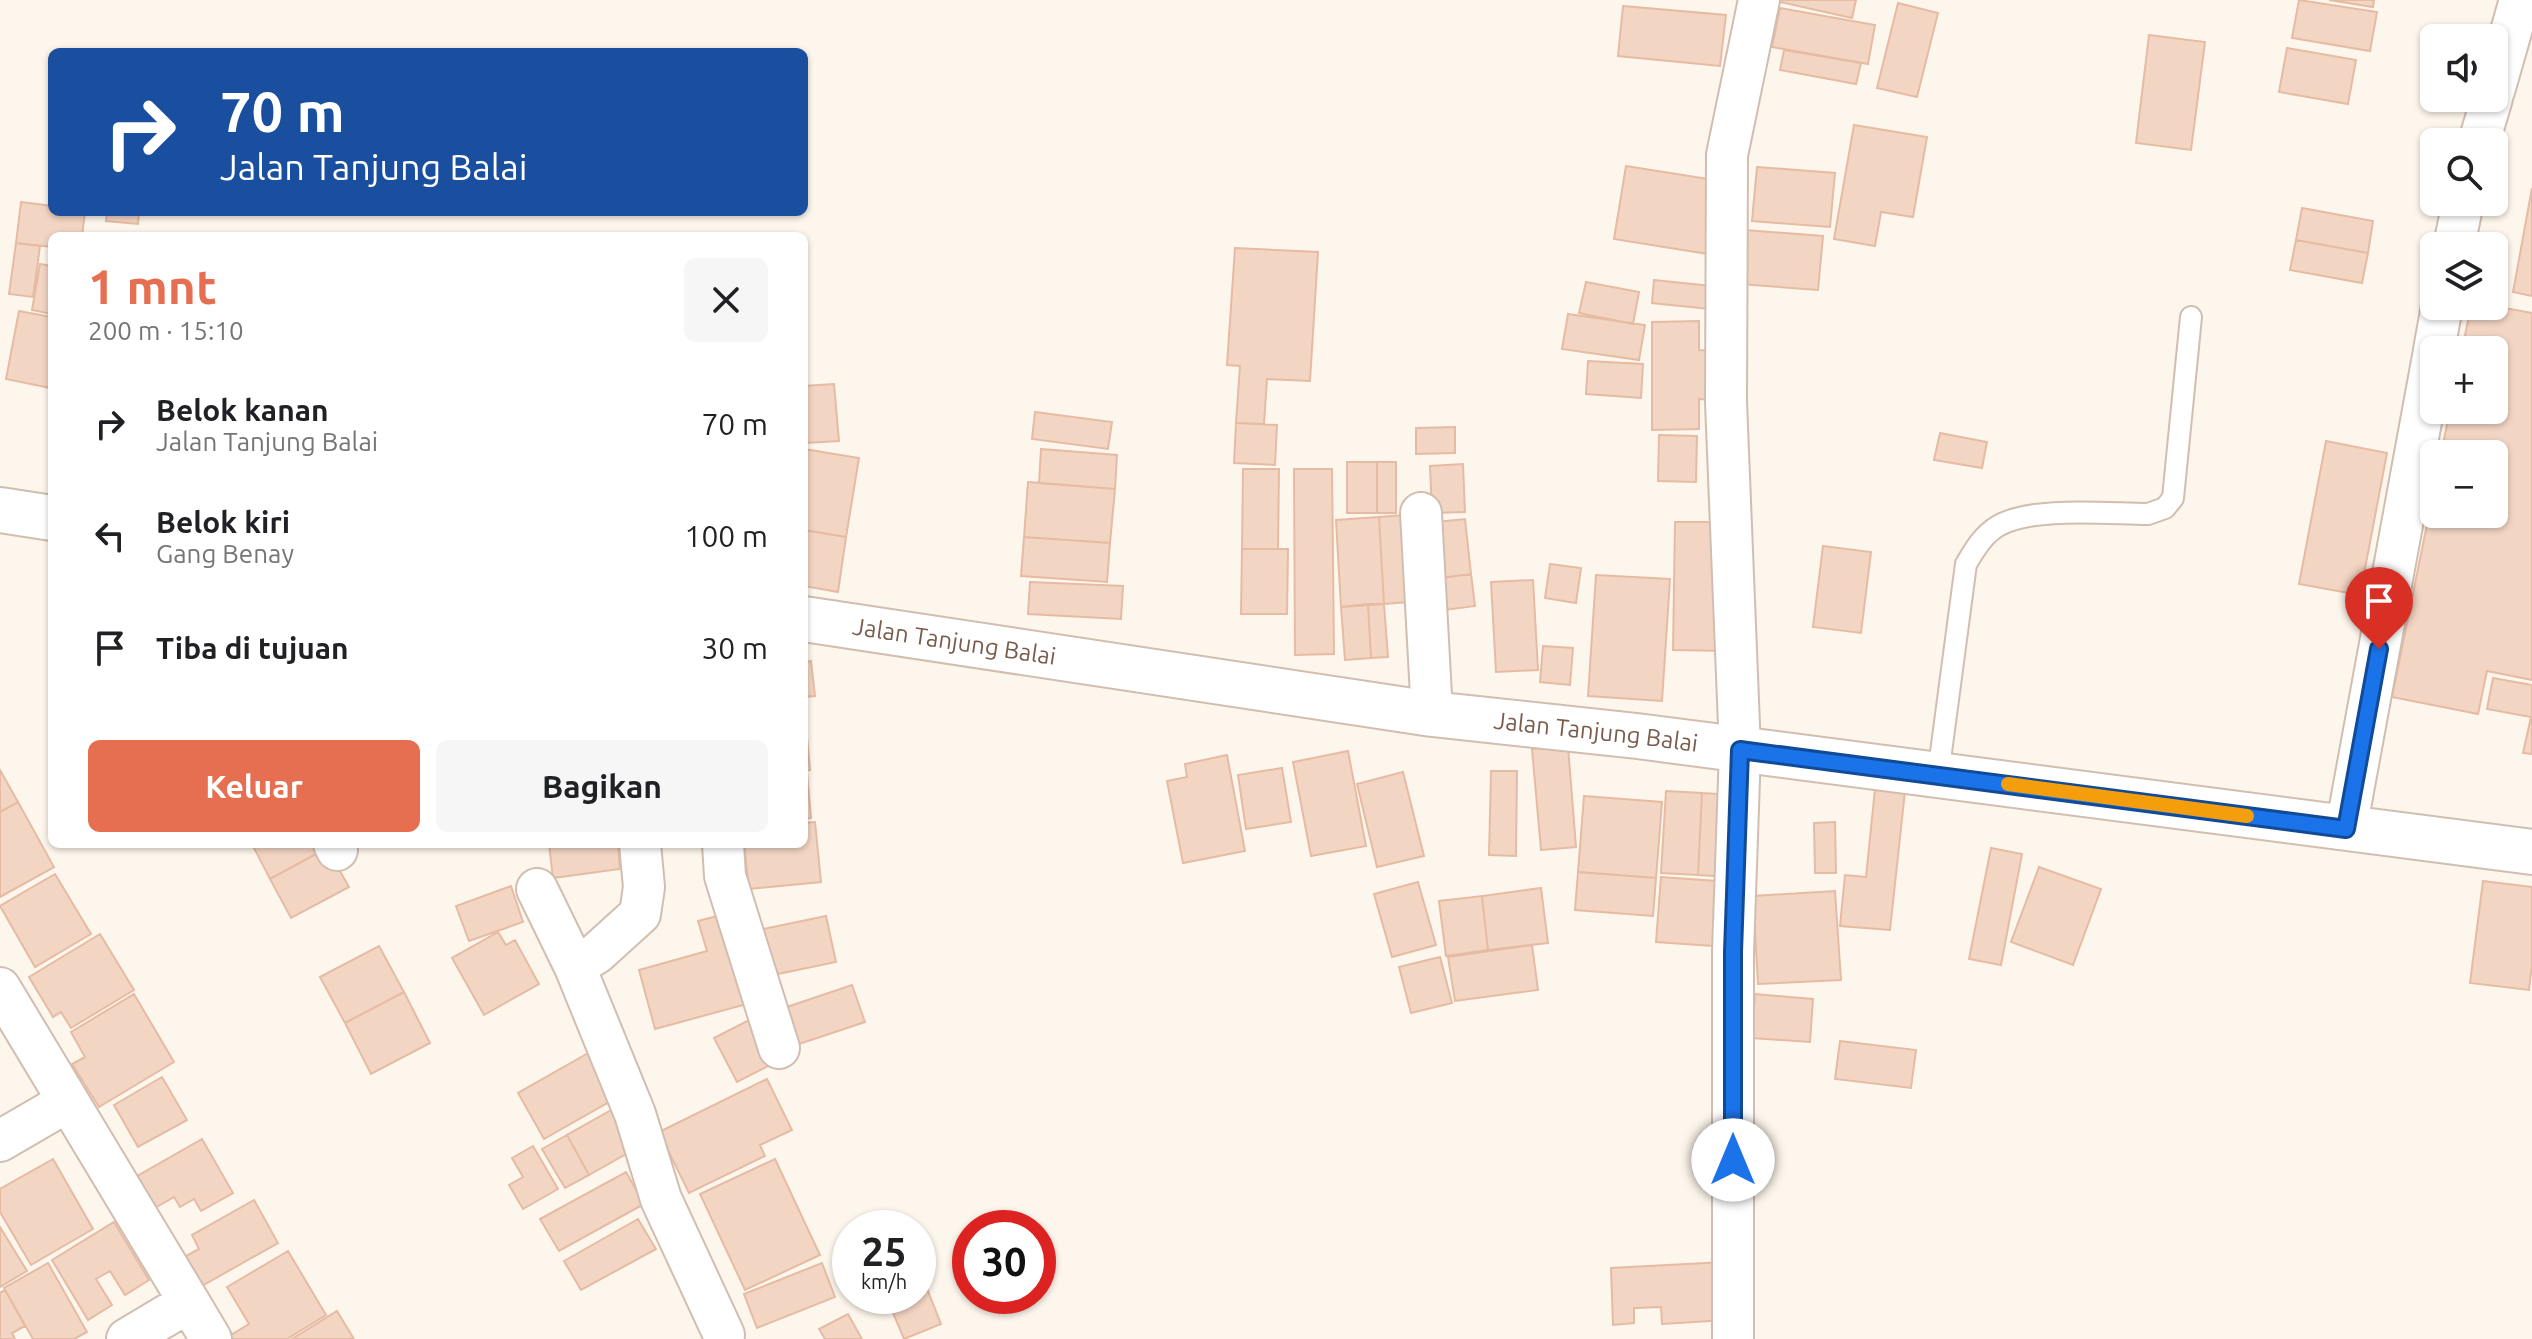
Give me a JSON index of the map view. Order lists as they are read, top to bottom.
{
  "streets": {
    "street": ["Jalan Tanjung Balai"]
  },
  "page": {
    "map_buttons": ["+", "−"],
    "turn": ["70 m", "Jalan Tanjung Balai"],
    "heading": ["1 mnt", "200 m · 15:10"],
    "list": [
      {
        "name": "Belok kanan",
        "note": "Jalan Tanjung Balai",
        "value": "70 m"
      },
      {
        "name": "Belok kiri",
        "note": "Gang Benay",
        "value": "100 m"
      },
      {
        "name": "Tiba di tujuan",
        "value": "30 m"
      }
    ],
    "buttons": ["Keluar", "Bagikan"],
    "speed": "25 km/h",
    "limit": "30"
  }
}
